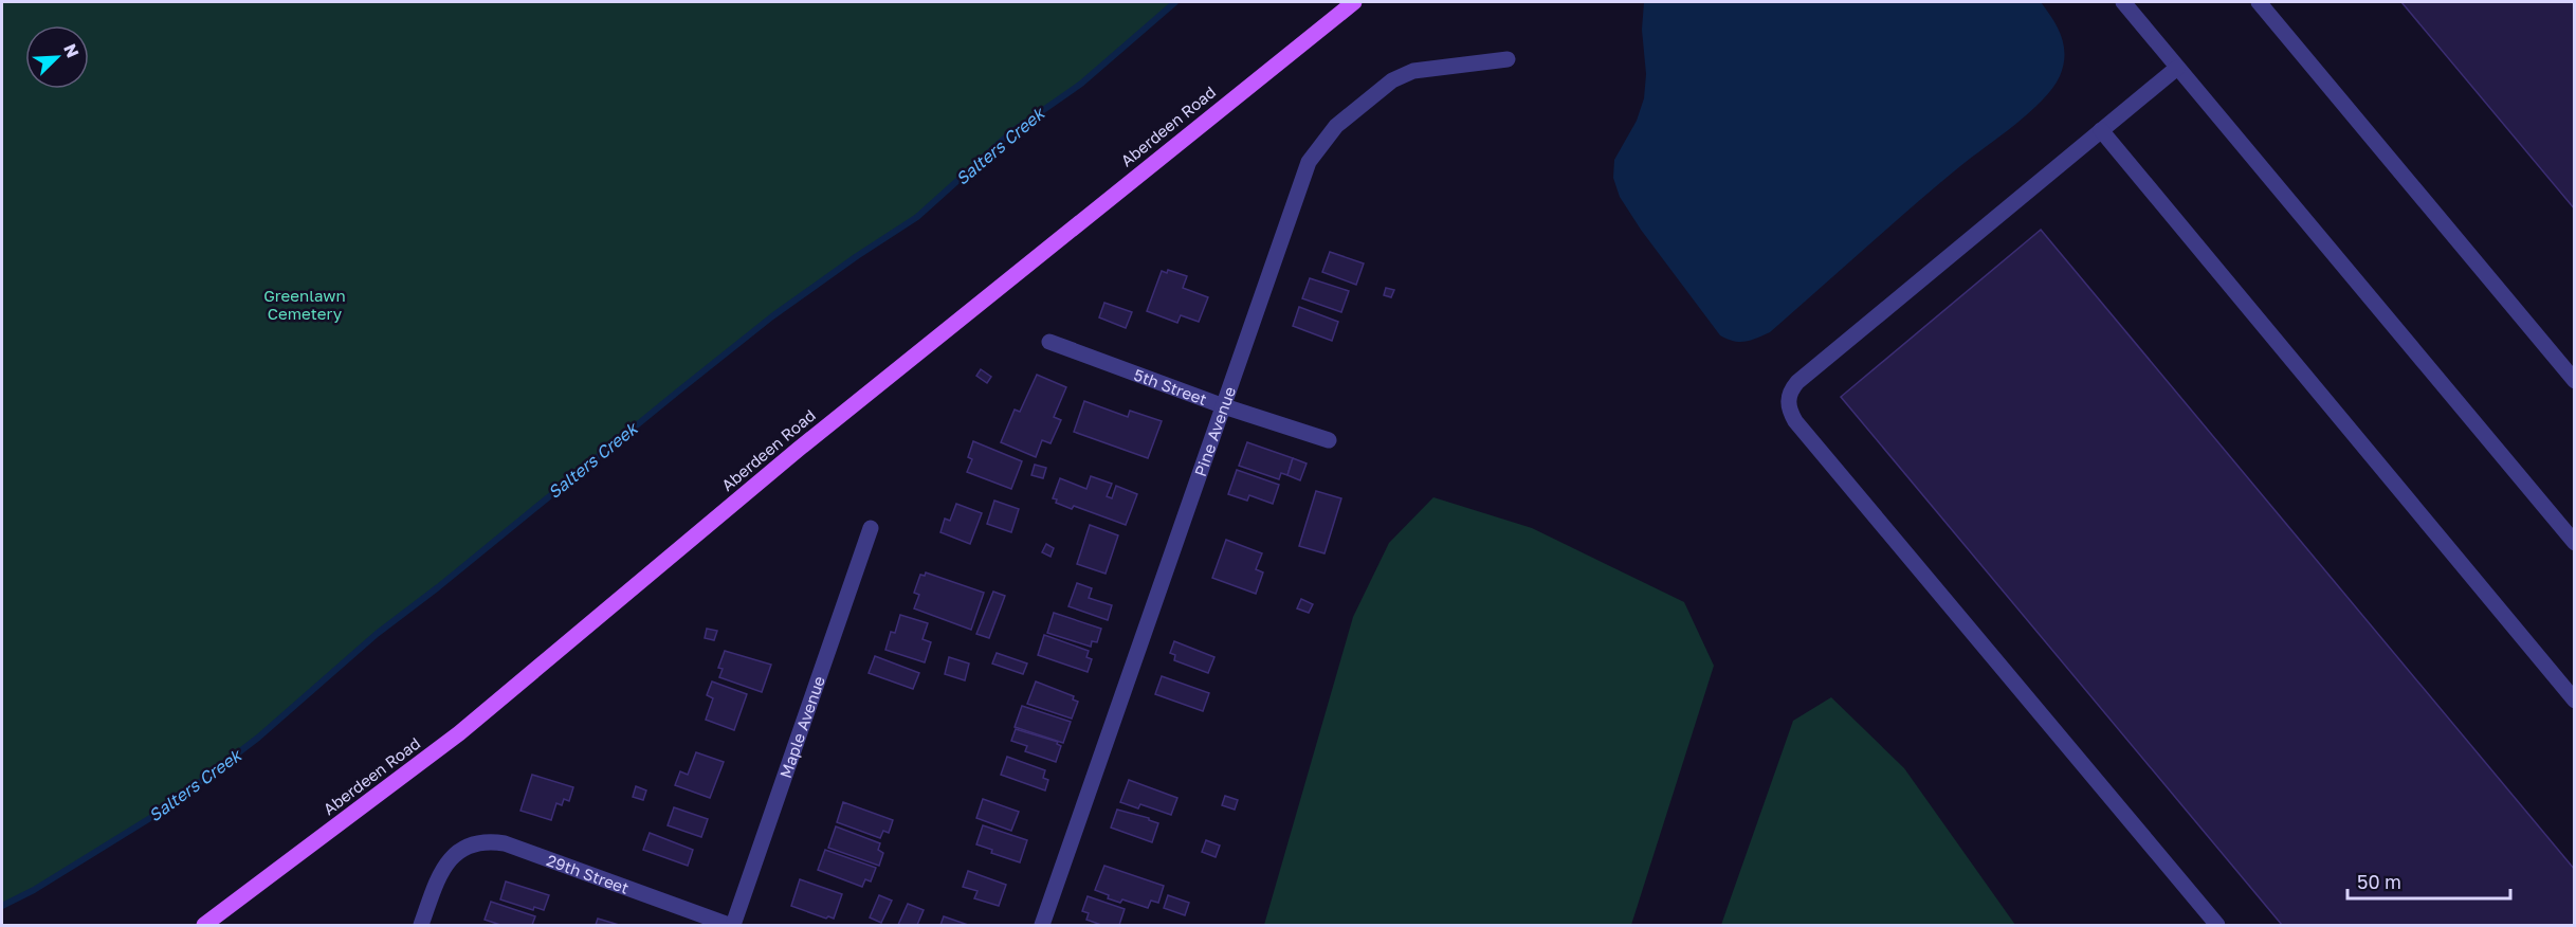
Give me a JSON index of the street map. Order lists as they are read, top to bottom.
{
  "streets": {
    "main road": ["Aberdeen Road"],
    "street": [
      "5th Street",
      "Pine Avenue",
      "Maple Avenue",
      "29th Street"
    ]
  },
  "crossings": [
    ["5th Street", "Pine Avenue"],
    ["Maple Avenue", "29th Street"]
  ],
  "water": ["Salters Creek"],
  "parks": ["Greenlawn Cemetery"],
  "scale_bar": "50 m",
  "north": "top right"
}
